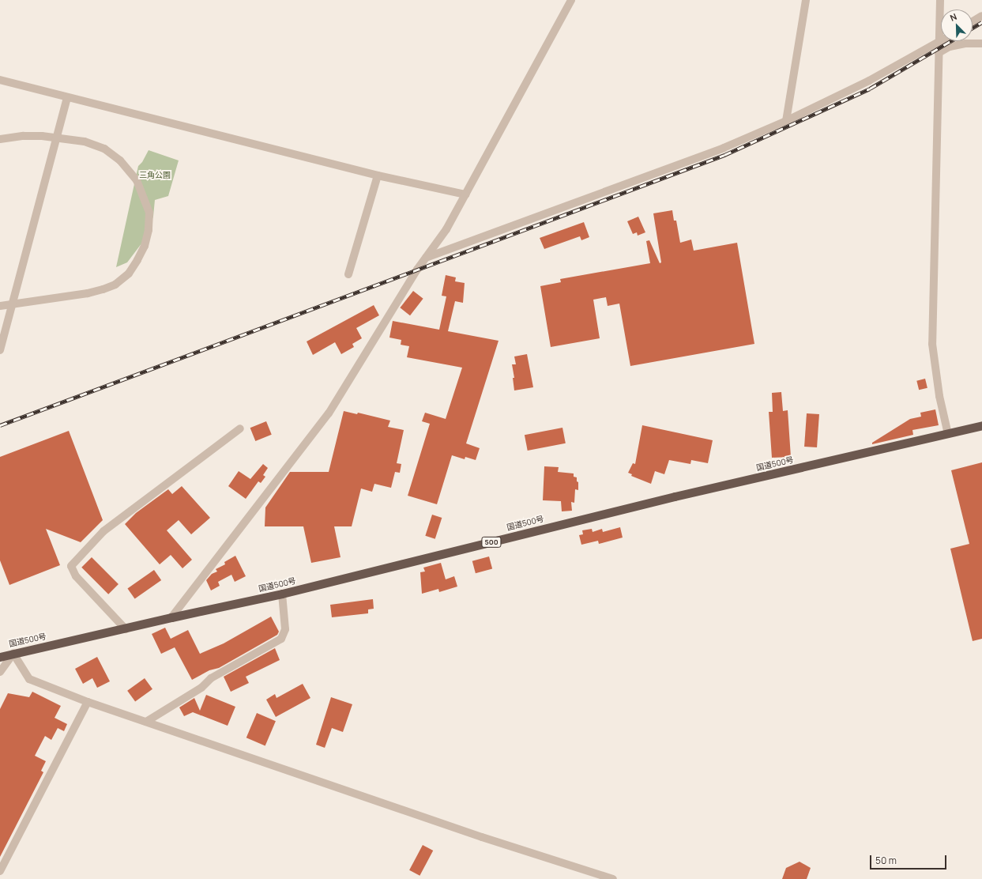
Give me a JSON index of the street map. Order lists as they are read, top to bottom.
{
  "streets": {
    "highway": ["国道500号", "500"]
  },
  "parks": ["三角公園"],
  "scale_bar": "50 m",
  "north": "top left"
}
